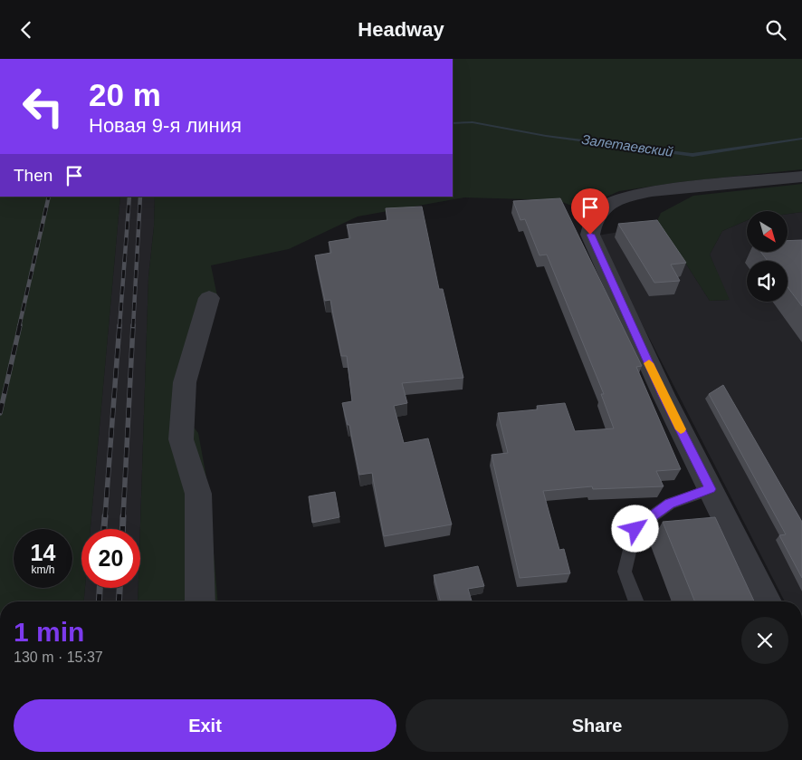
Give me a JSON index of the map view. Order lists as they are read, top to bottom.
{
  "water": ["Залетаевский"],
  "north": "bottom right",
  "page": {
    "header": "Headway",
    "turn": ["20 m", "Новая 9-я линия"],
    "then": "Then",
    "speed": "14 km/h",
    "limit": "20",
    "heading": ["1 min", "130 m · 15:37"],
    "buttons": ["Exit", "Share"]
  }
}
